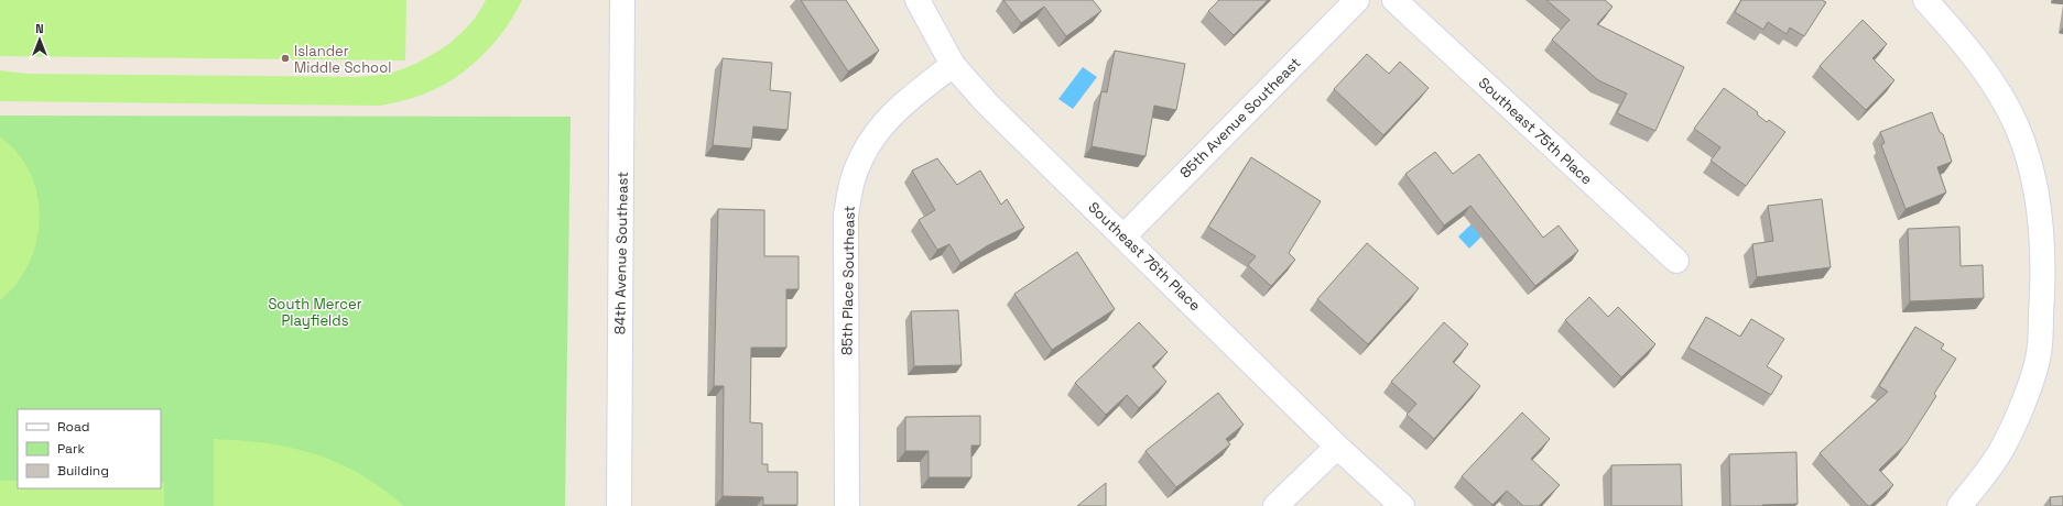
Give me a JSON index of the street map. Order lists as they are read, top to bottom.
{
  "streets": {
    "street": [
      "85th Avenue Southeast",
      "Southeast 75th Place",
      "84th Avenue Southeast",
      "Southeast 76th Place",
      "85th Place Southeast"
    ]
  },
  "crossings": [
    ["85th Avenue Southeast", "Southeast 76th Place"],
    ["Southeast 76th Place", "85th Place Southeast"]
  ],
  "parks": ["South Mercer Playfields"],
  "places": ["Islander Middle School"],
  "legend": ["Road", "Park", "Building"],
  "north": "top"
}
